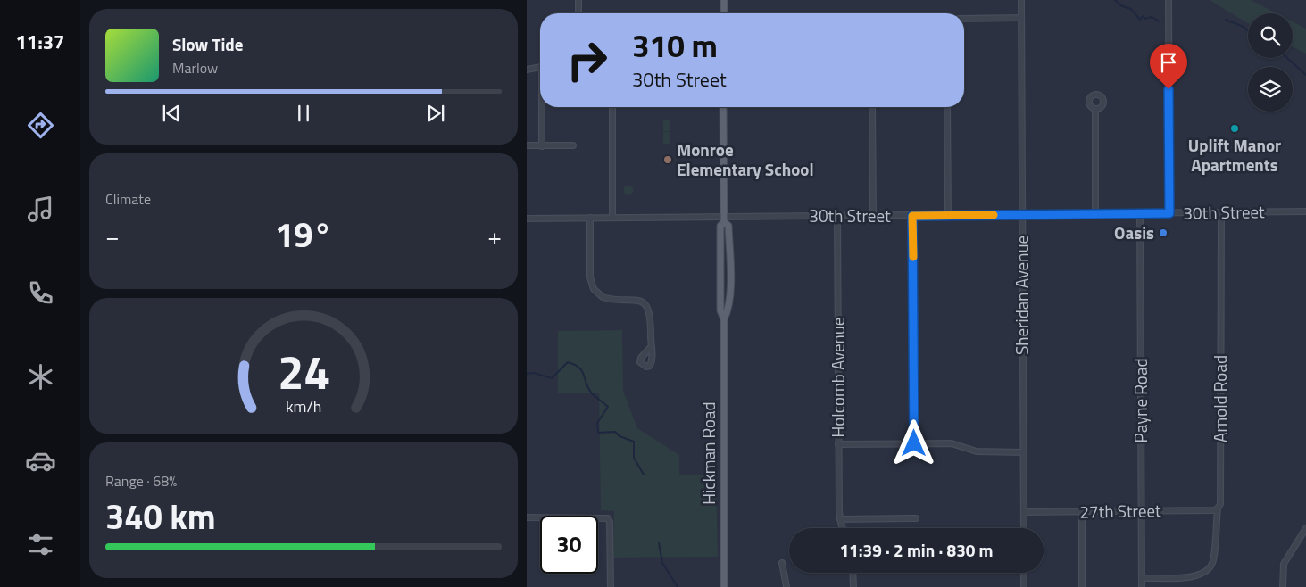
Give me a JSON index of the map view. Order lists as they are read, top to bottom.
{
  "streets": {
    "main road": ["Hickman Road"],
    "street": [
      "30th Street",
      "Sheridan Avenue",
      "Holcomb Avenue",
      "Arnold Road",
      "Payne Road",
      "27th Street"
    ]
  },
  "crossings": [
    ["30th Street", "Sheridan Avenue"],
    ["30th Street", "Holcomb Avenue"],
    ["30th Street", "Arnold Road"],
    ["30th Street", "Payne Road"],
    ["30th Street", "Hickman Road"],
    ["Sheridan Avenue", "27th Street"],
    ["Arnold Road", "Payne Road"],
    ["Arnold Road", "27th Street"],
    ["Payne Road", "27th Street"]
  ],
  "places": ["Uplift Manor Apartments", "Monroe Elementary School", "Oasis"],
  "page": {
    "tabs": "11:37",
    "turn": ["310 m", "30th Street"],
    "song": ["Slow Tide", "Marlow"],
    "tile": [
      "Climate",
      ["Range · 68%", "340 km"]
    ],
    "heat": ["−", "19°", "+"],
    "limit": "30",
    "trip": "11:39 · 2 min · 830 m",
    "gauge": ["24", "km/h"]
  }
}
